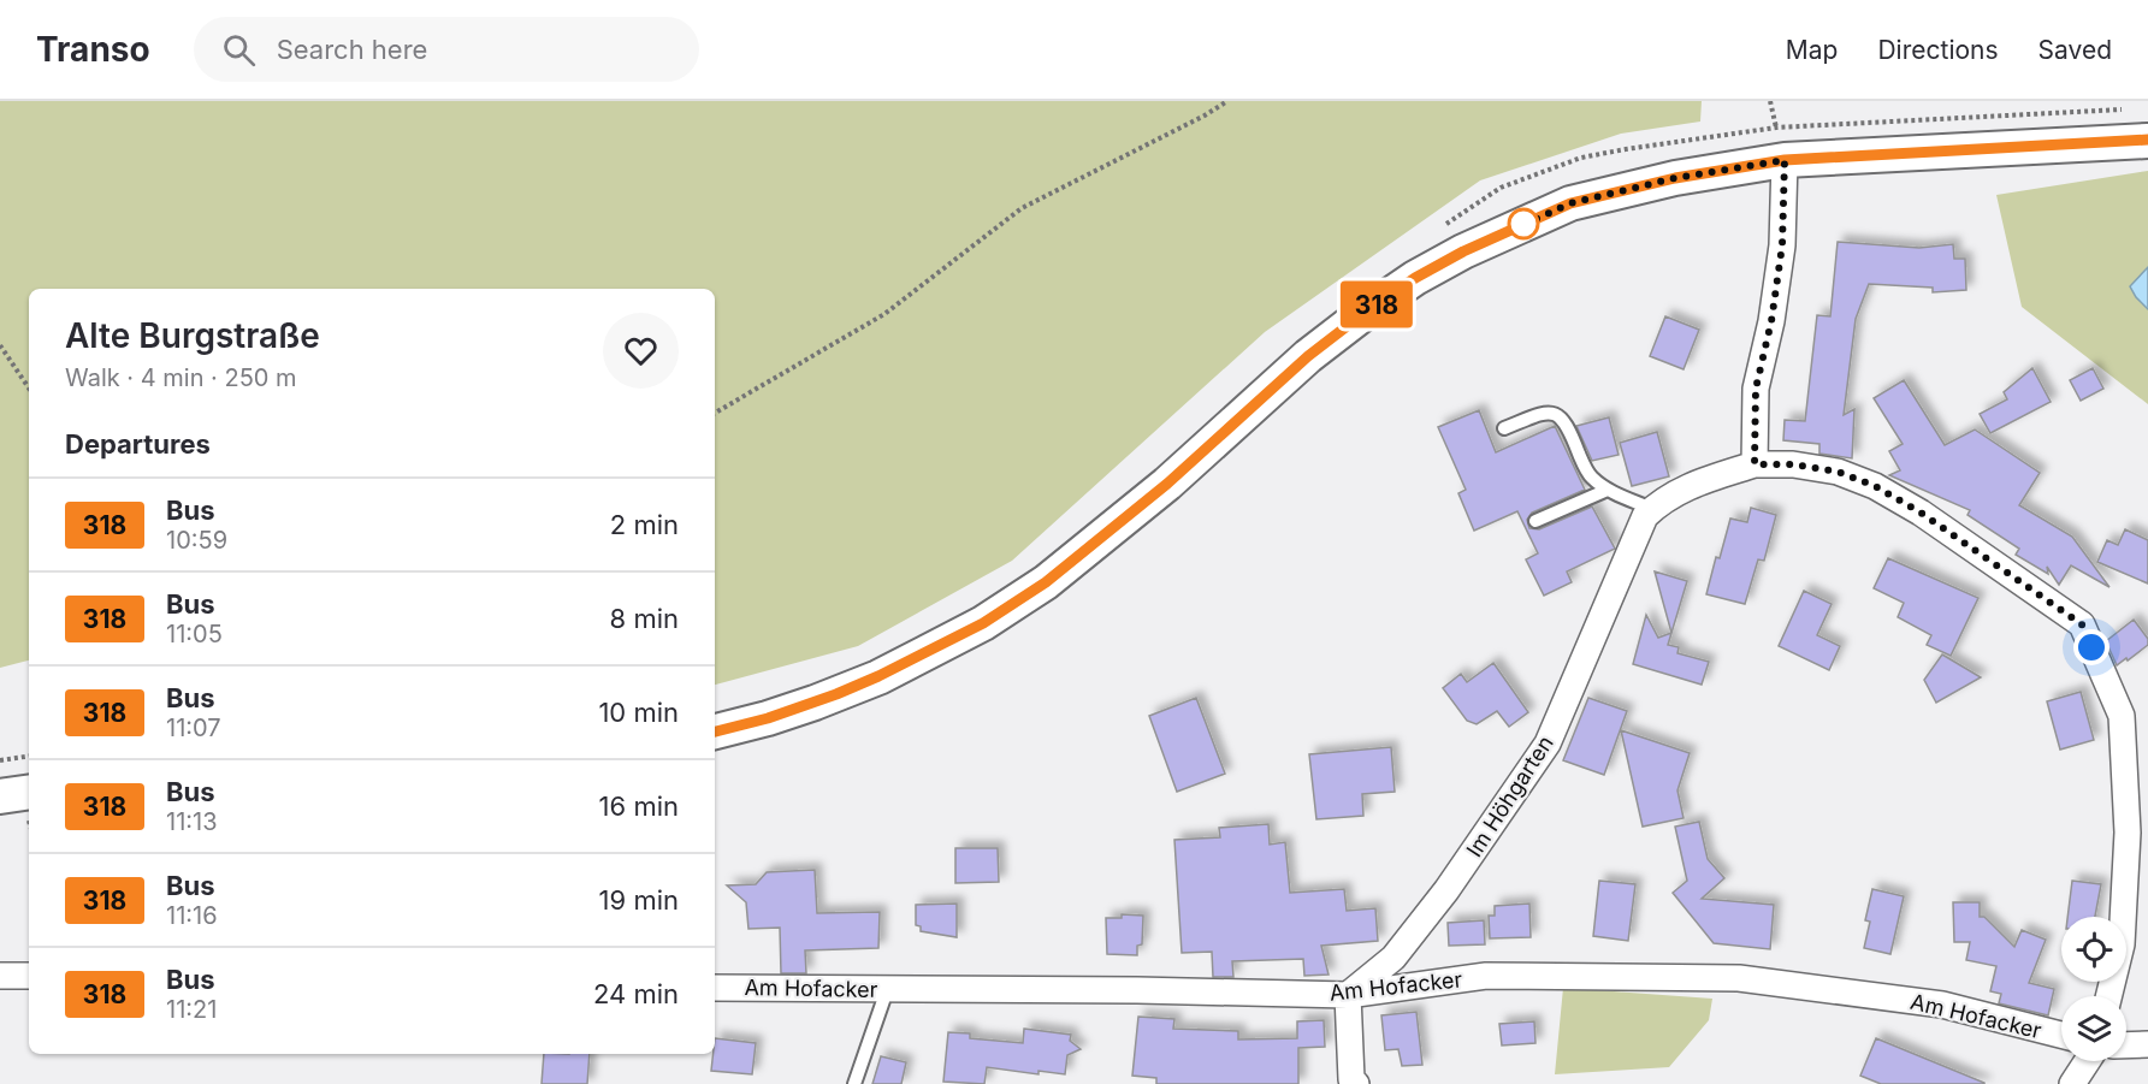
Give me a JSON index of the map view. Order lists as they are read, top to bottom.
{
  "streets": {
    "street": ["Im Höhgarten", "Am Hofacker"]
  },
  "crossings": [
    ["Im Höhgarten", "Am Hofacker"]
  ],
  "lines": ["bus line 318"],
  "page": {
    "header": "Transo",
    "search": "Search here",
    "nav": ["Map", "Directions", "Saved"],
    "on_map": "318",
    "heading": [
      ["Alte Burgstraße", "Walk · 4 min · 250 m"],
      "Departures"
    ],
    "list": [
      {
        "mark": "318",
        "name": "Bus",
        "note": "10:59",
        "value": "2 min"
      },
      {
        "mark": "318",
        "name": "Bus",
        "note": "11:05",
        "value": "8 min"
      },
      {
        "mark": "318",
        "name": "Bus",
        "note": "11:07",
        "value": "10 min"
      },
      {
        "mark": "318",
        "name": "Bus",
        "note": "11:13",
        "value": "16 min"
      },
      {
        "mark": "318",
        "name": "Bus",
        "note": "11:16",
        "value": "19 min"
      },
      {
        "mark": "318",
        "name": "Bus",
        "note": "11:21",
        "value": "24 min"
      }
    ]
  }
}
